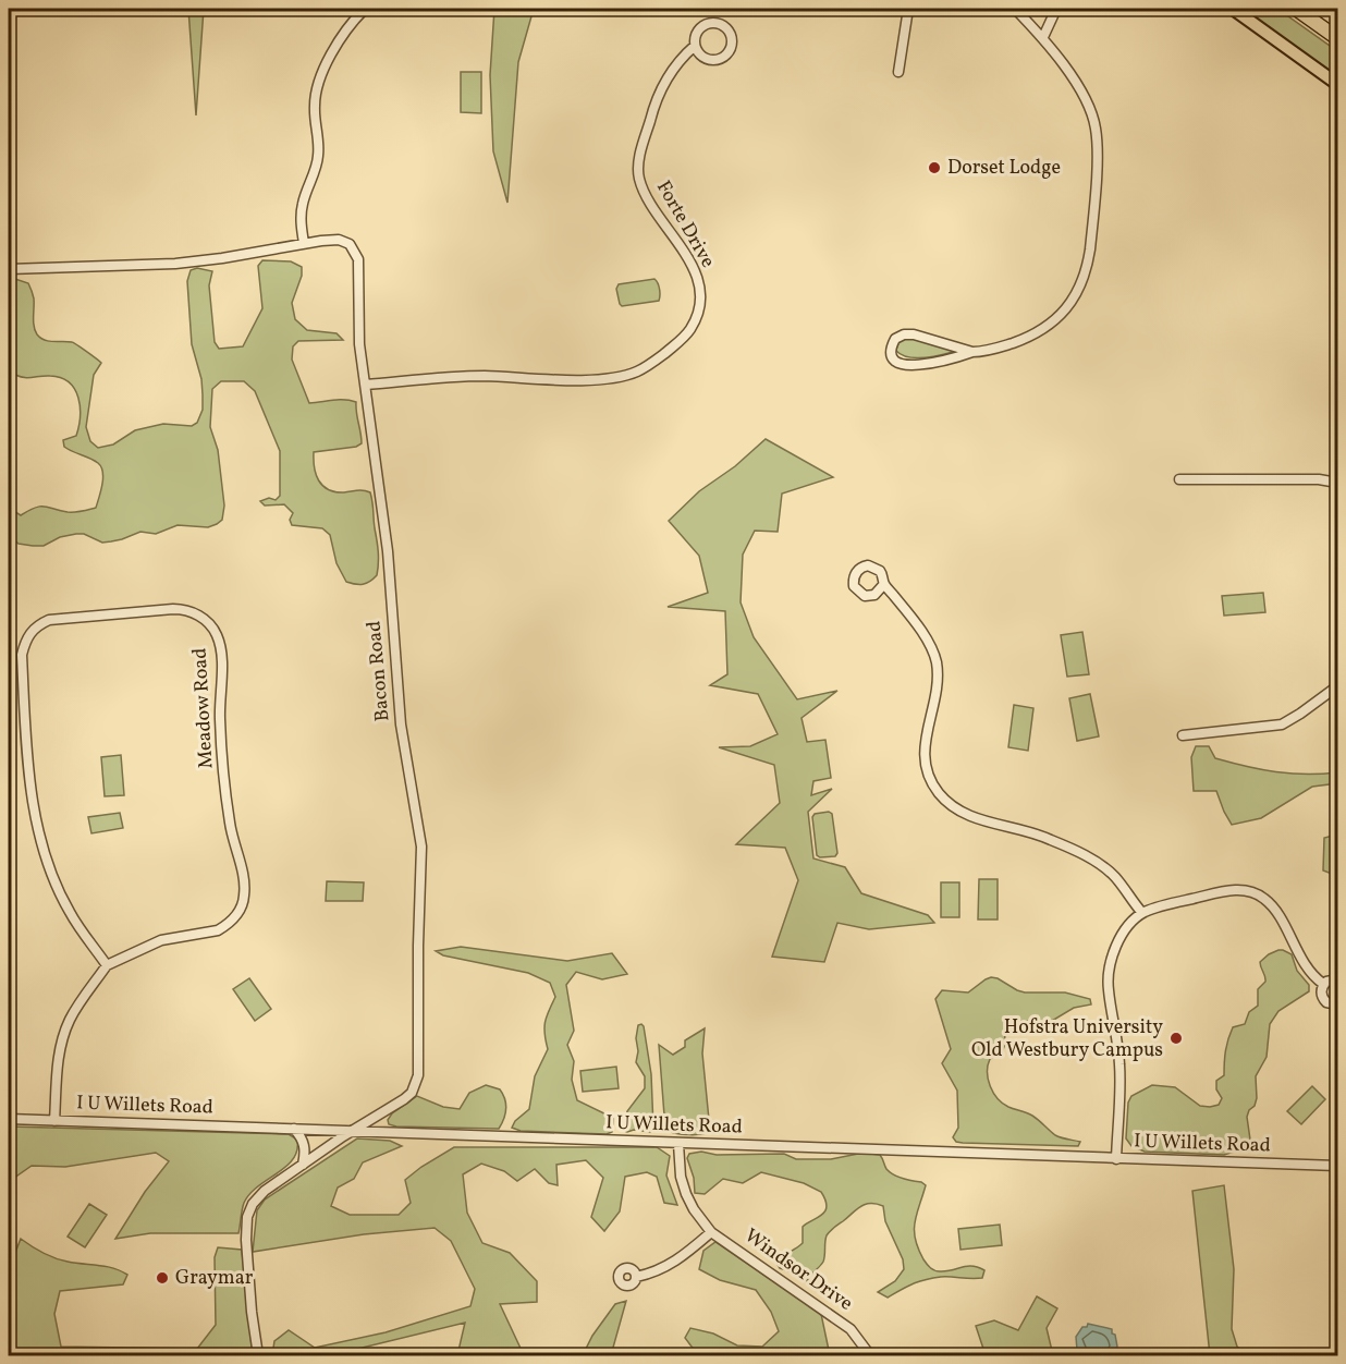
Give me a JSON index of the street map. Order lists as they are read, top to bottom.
{
  "streets": {
    "street": [
      "Forte Drive",
      "Bacon Road",
      "Meadow Road",
      "I U Willets Road",
      "Windsor Drive"
    ]
  },
  "crossings": [
    ["Forte Drive", "Bacon Road"],
    ["Bacon Road", "I U Willets Road"],
    ["Meadow Road", "I U Willets Road"],
    ["I U Willets Road", "Windsor Drive"]
  ],
  "places": ["Dorset Lodge", "Hofstra University Old Westbury Campus", "Graymar"]
}
